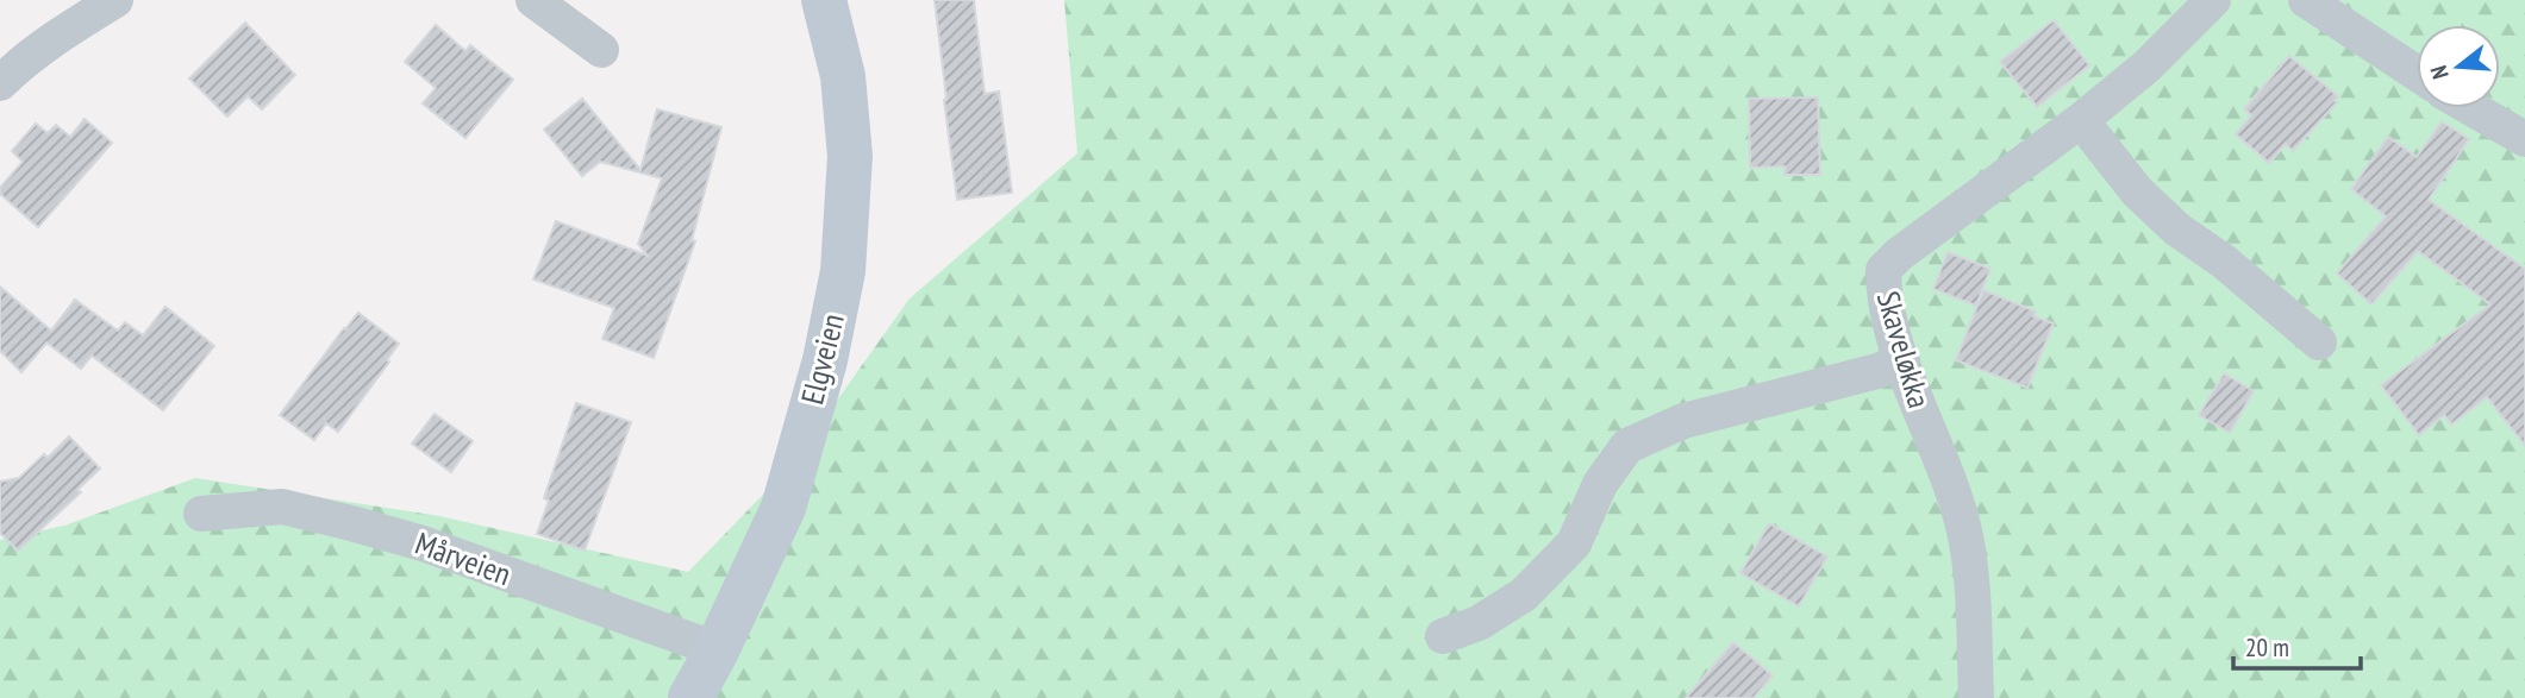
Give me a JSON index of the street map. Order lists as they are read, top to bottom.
{
  "streets": {
    "main road": ["Elgveien"],
    "street": ["Skaveløkka", "Mårveien"]
  },
  "crossings": [
    ["Elgveien", "Mårveien"]
  ],
  "scale_bar": "20 m",
  "north": "left"
}
